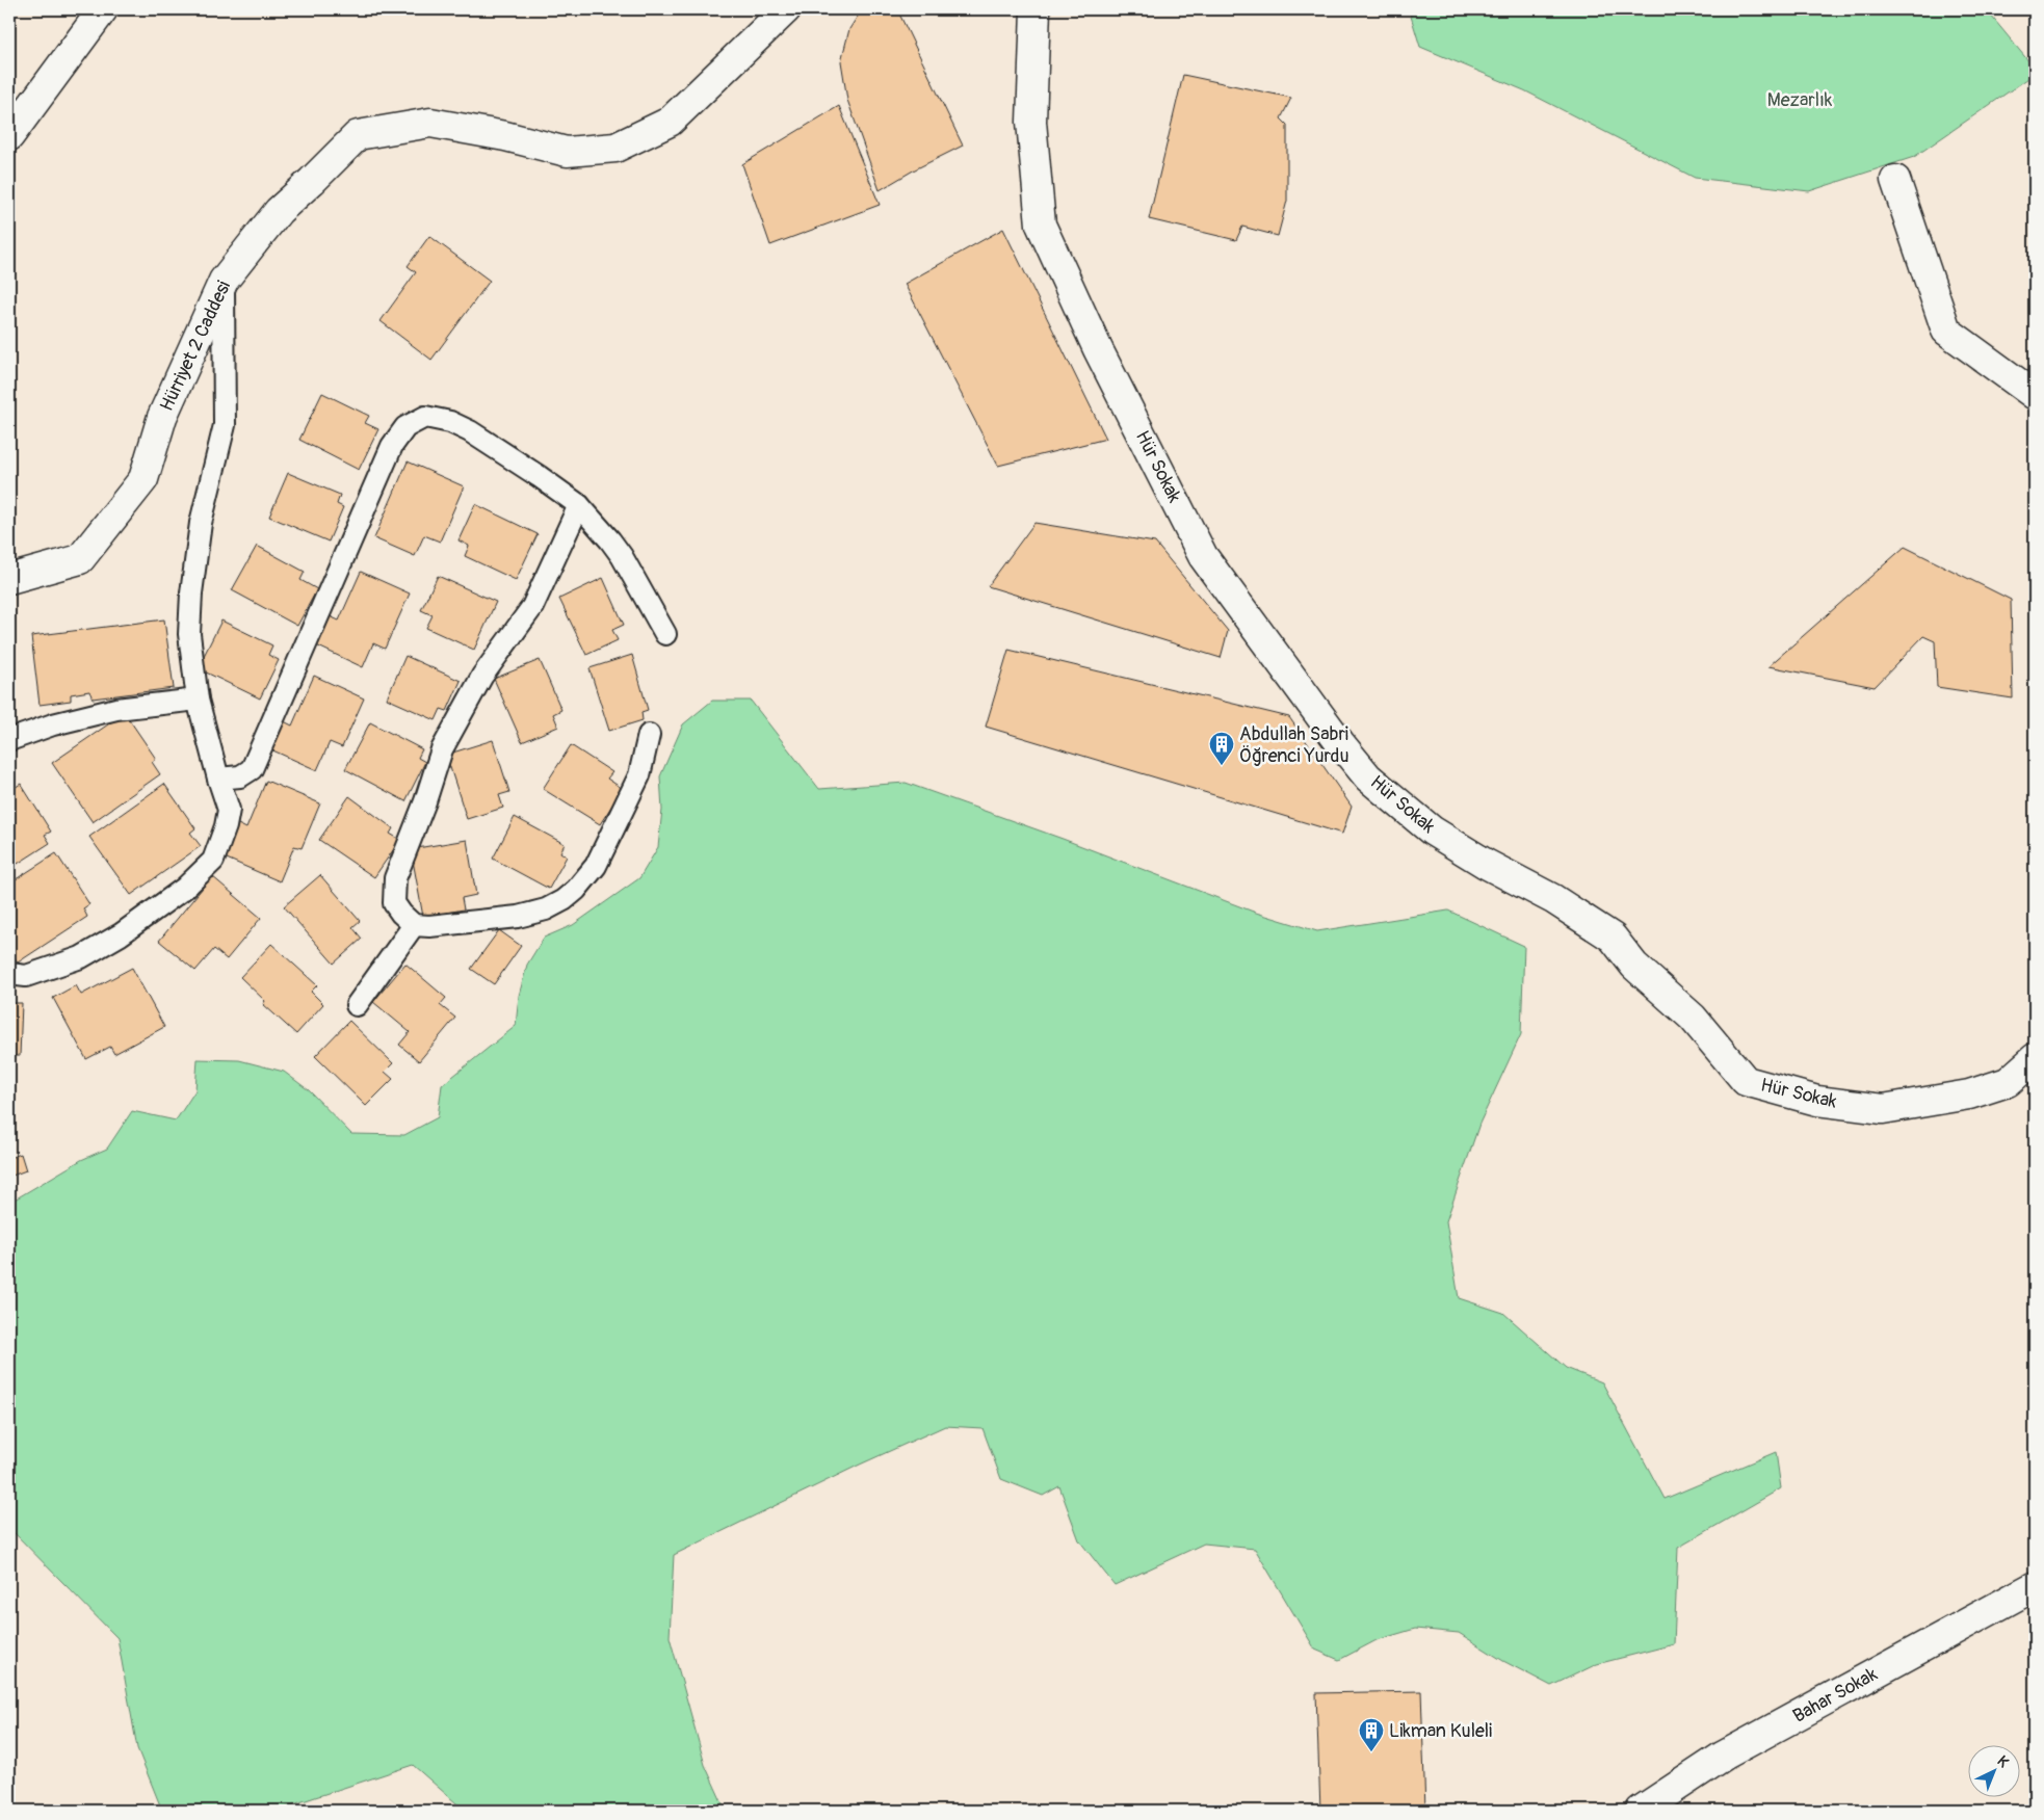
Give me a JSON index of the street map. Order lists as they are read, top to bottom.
{
  "streets": {
    "street": ["Hürriyet 2 Caddesi", "Hür Sokak", "Bahar Sokak"]
  },
  "parks": ["Mezarlık"],
  "places": {
    "building": ["Abdullah Sabri Öğrenci Yurdu", "Likman Kuleli"]
  },
  "north": "top right"
}
